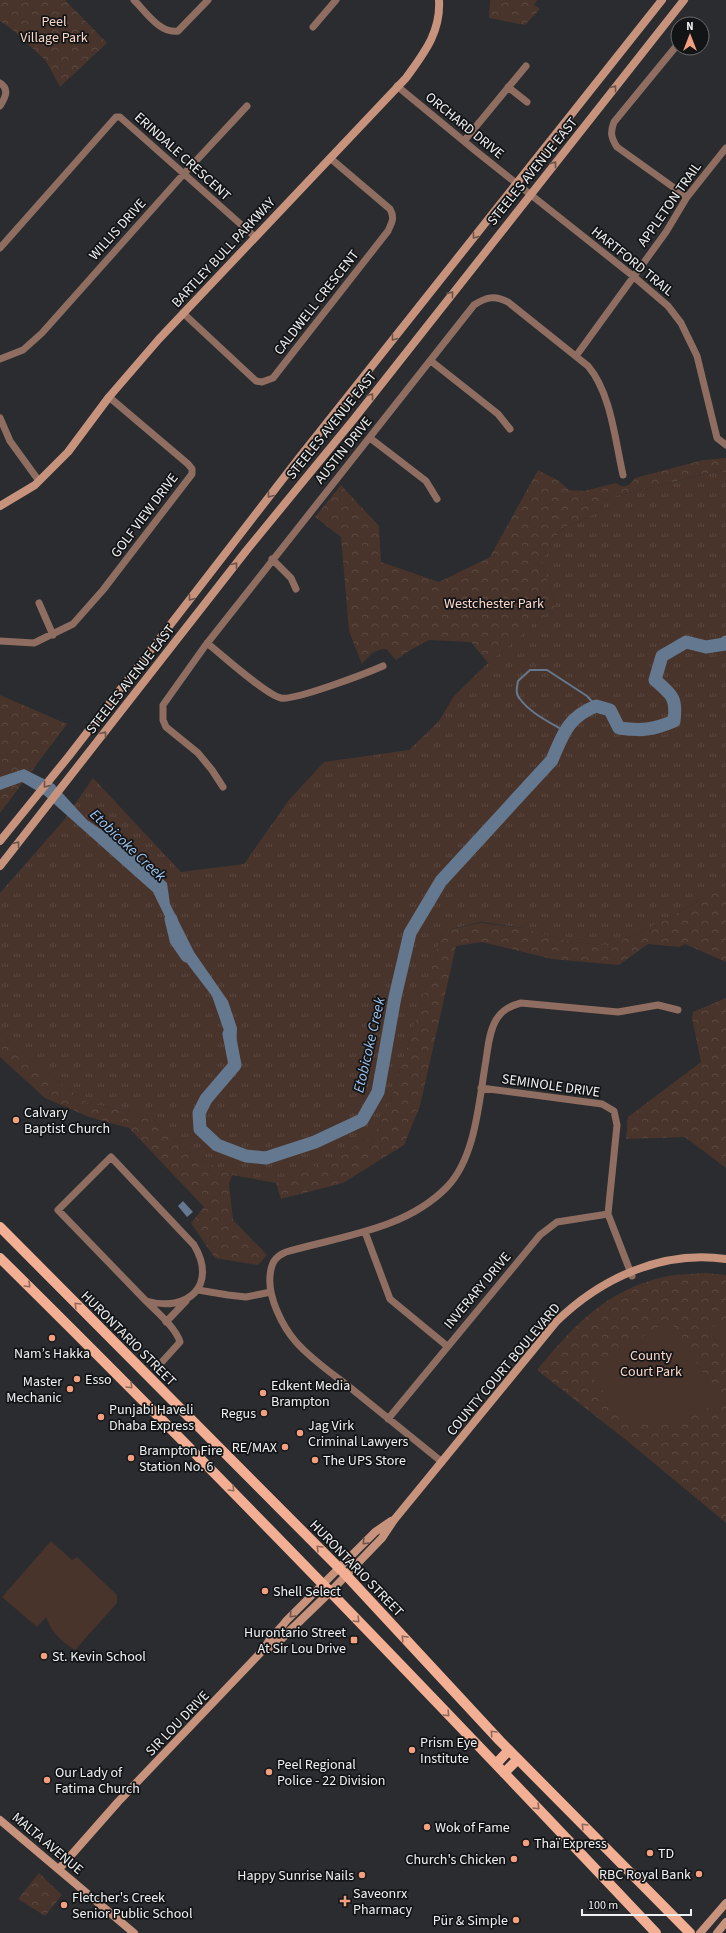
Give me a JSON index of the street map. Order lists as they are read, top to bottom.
{
  "streets": {
    "main road": [
      "STEELES AVENUE EAST",
      "BARTLEY BULL PARKWAY",
      "HURONTARIO STREET",
      "COUNTY COURT BOULEVARD",
      "SIR LOU DRIVE",
      "MALTA AVENUE"
    ],
    "street": [
      "ORCHARD DRIVE",
      "ERINDALE CRESCENT",
      "APPLETON TRAIL",
      "WILLIS DRIVE",
      "HARTFORD TRAIL",
      "CALDWELL CRESCENT",
      "AUSTIN DRIVE",
      "GOLF VIEW DRIVE",
      "SEMINOLE DRIVE",
      "INVERARY DRIVE"
    ]
  },
  "crossings": [
    ["ORCHARD DRIVE", "STEELES AVENUE EAST"],
    ["ORCHARD DRIVE", "BARTLEY BULL PARKWAY"],
    ["ORCHARD DRIVE", "HARTFORD TRAIL"],
    ["ERINDALE CRESCENT", "WILLIS DRIVE"],
    ["ERINDALE CRESCENT", "BARTLEY BULL PARKWAY"],
    ["STEELES AVENUE EAST", "HARTFORD TRAIL"],
    ["APPLETON TRAIL", "HARTFORD TRAIL"],
    ["BARTLEY BULL PARKWAY", "CALDWELL CRESCENT"],
    ["BARTLEY BULL PARKWAY", "GOLF VIEW DRIVE"],
    ["SEMINOLE DRIVE", "INVERARY DRIVE"],
    ["SEMINOLE DRIVE", "COUNTY COURT BOULEVARD"],
    ["HURONTARIO STREET", "COUNTY COURT BOULEVARD"],
    ["HURONTARIO STREET", "SIR LOU DRIVE"],
    ["COUNTY COURT BOULEVARD", "SIR LOU DRIVE"],
    ["SIR LOU DRIVE", "MALTA AVENUE"]
  ],
  "water": ["Etobicoke Creek"],
  "parks": ["Peel Village Park", "Westchester Park", "County Court Park"],
  "places": {
    "other": [
      "Calvary Baptist Church",
      "Nam’s Hakka",
      "Esso",
      "Master Mechanic",
      "Edkent Media Brampton",
      "Regus",
      "Punjabi Haveli Dhaba Express",
      "Jag Virk Criminal Lawyers",
      "RE/MAX",
      "Brampton Fire Station No. 6",
      "The UPS Store",
      "Shell Select",
      "St. Kevin School",
      "Prism Eye Institute",
      "Peel Regional Police - 22 Division",
      "Our Lady of Fatima Church",
      "Wok of Fame",
      "Thaï Express",
      "TD",
      "Church's Chicken",
      "RBC Royal Bank",
      "Happy Sunrise Nails",
      "Fletcher's Creek Senior Public School",
      "Pür & Simple"
    ],
    "transit": ["Hurontario Street At Sir Lou Drive"],
    "health": ["Saveonrx Pharmacy"]
  },
  "scale_bar": "100 m",
  "north": "top"
}
